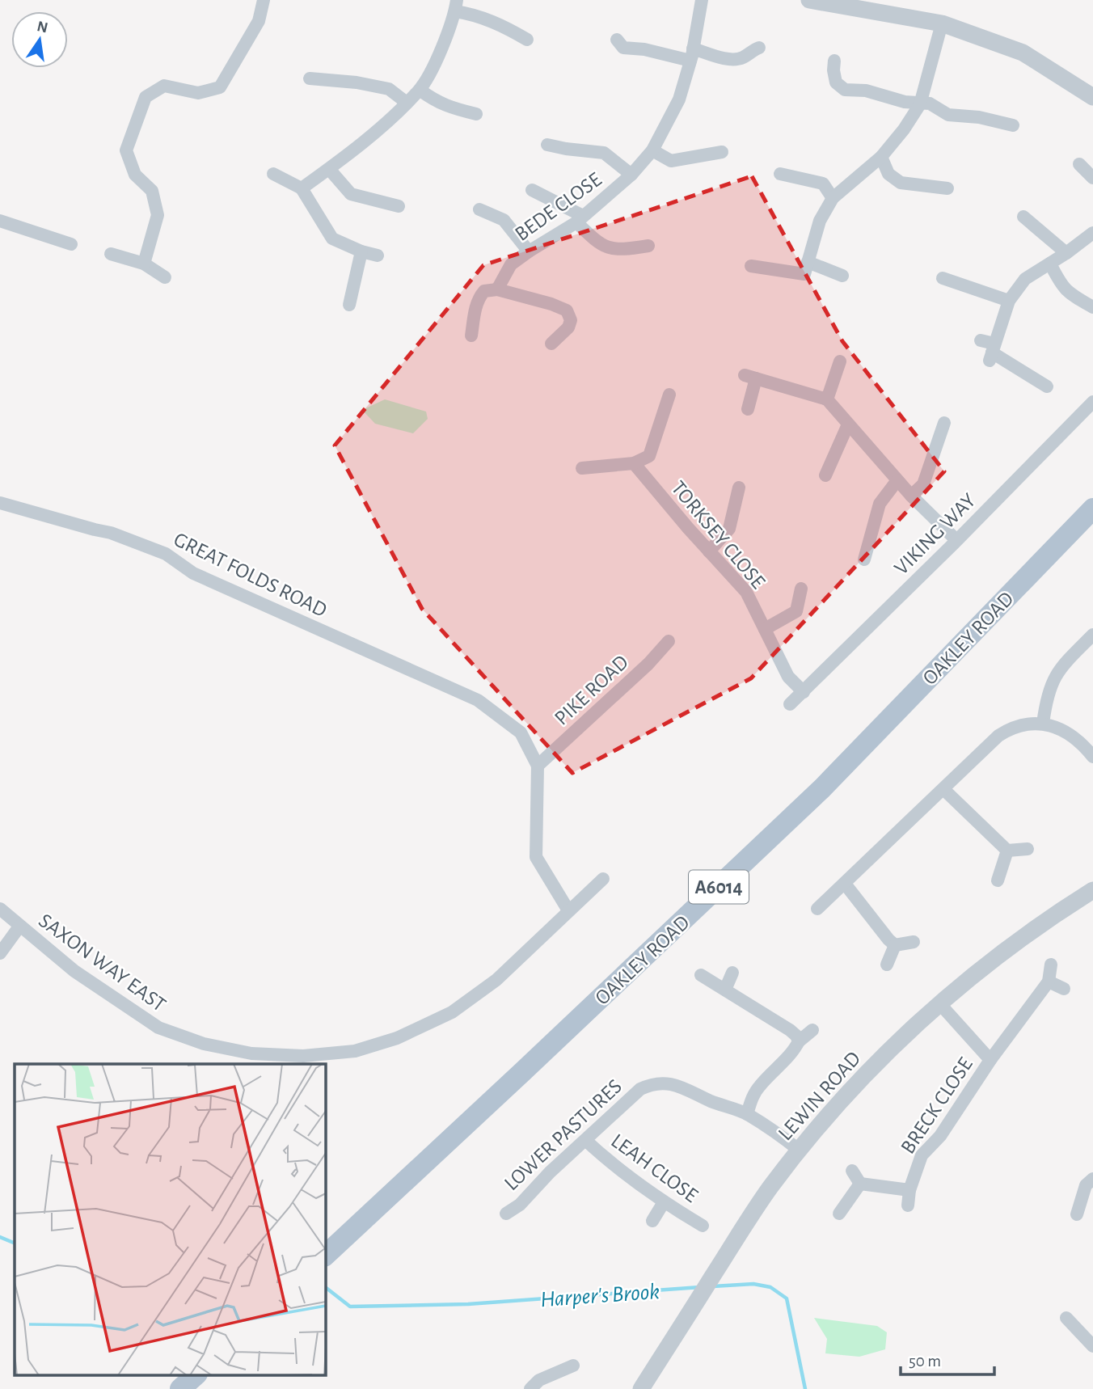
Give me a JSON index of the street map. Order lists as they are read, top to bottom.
{
  "streets": {
    "main road": ["OAKLEY ROAD", "A6014"],
    "street": [
      "BEDE CLOSE",
      "VIKING WAY",
      "TORKSEY CLOSE",
      "GREAT FOLDS ROAD",
      "PIKE ROAD",
      "SAXON WAY EAST",
      "LEWIN ROAD",
      "BRECK CLOSE",
      "LOWER PASTURES",
      "LEAH CLOSE"
    ]
  },
  "crossings": [
    ["VIKING WAY", "TORKSEY CLOSE"],
    ["GREAT FOLDS ROAD", "PIKE ROAD"],
    ["LEWIN ROAD", "BRECK CLOSE"],
    ["LEWIN ROAD", "LOWER PASTURES"],
    ["LOWER PASTURES", "LEAH CLOSE"]
  ],
  "water": ["Harper's Brook"],
  "scale_bar": "50 m",
  "north": "top"
}
